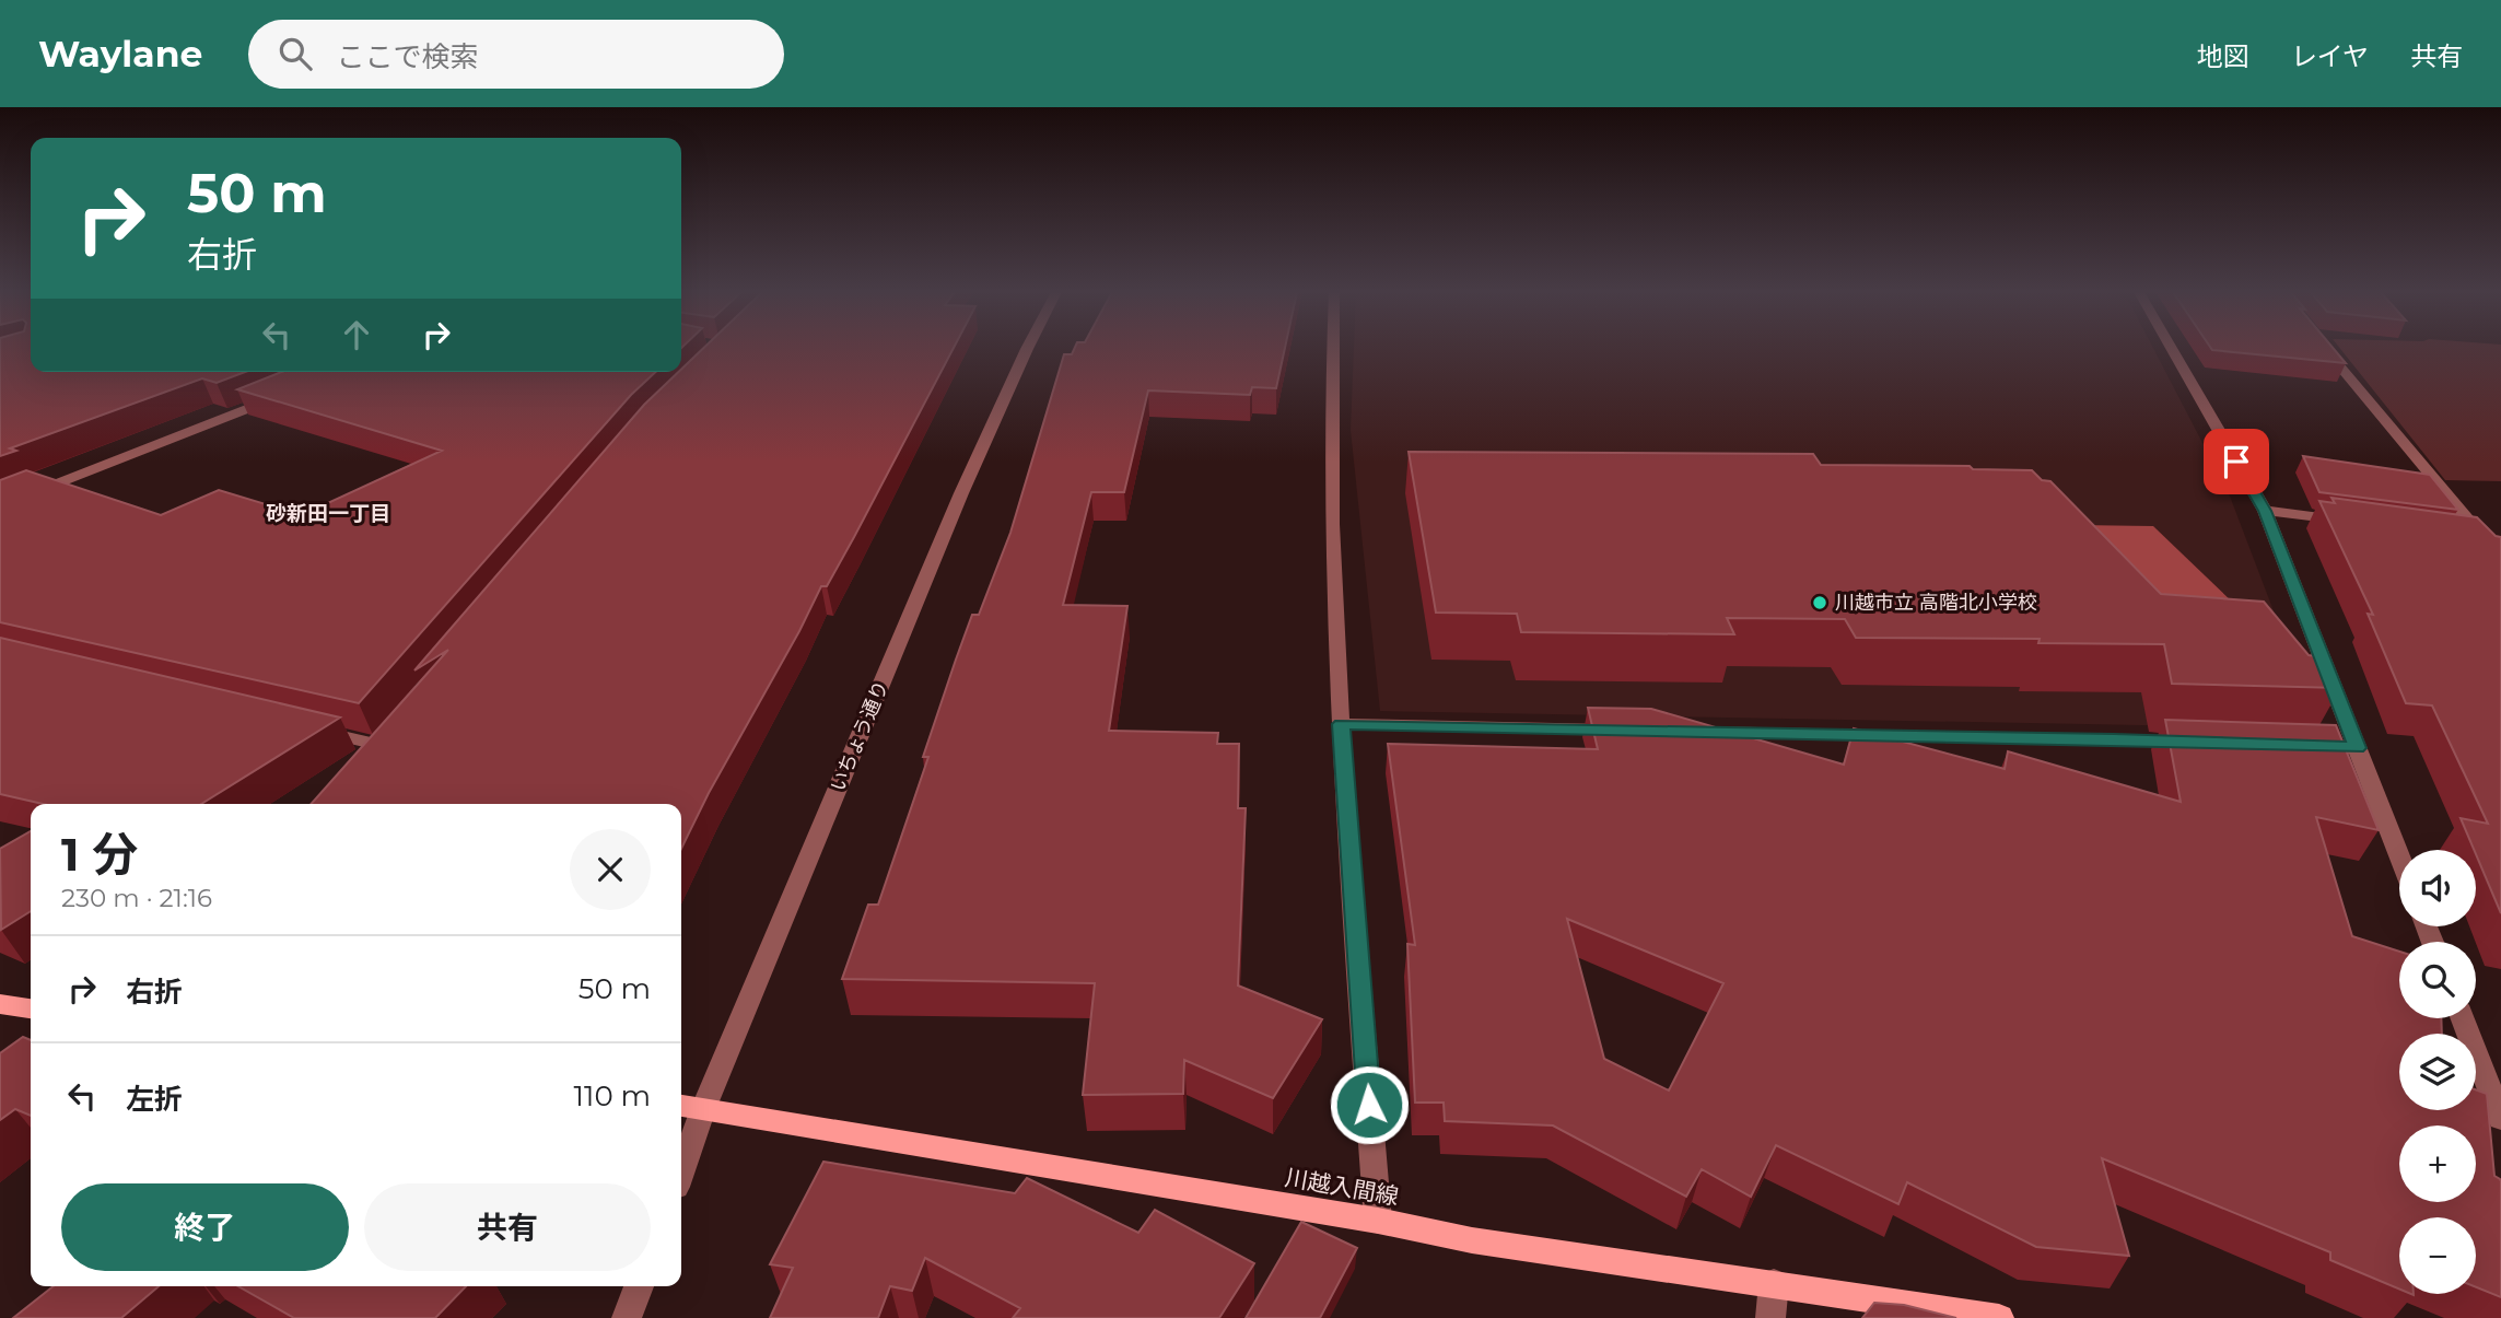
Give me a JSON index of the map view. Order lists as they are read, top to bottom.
{
  "streets": {
    "main road": ["川越入間線"],
    "street": ["いちょう通り"]
  },
  "crossings": [
    ["いちょう通り", "川越入間線"]
  ],
  "districts": ["砂新田一丁目"],
  "places": ["川越市立 高階北小学校"],
  "page": {
    "header": "Waylane",
    "search": "ここで検索",
    "nav": ["地図", "レイヤ", "共有"],
    "turn": ["50 m", "右折"],
    "heading": ["1 分", "230 m · 21:16"],
    "map_buttons": ["+", "−"],
    "list": [
      {
        "name": "右折",
        "value": "50 m"
      },
      {
        "name": "左折",
        "value": "110 m"
      }
    ],
    "buttons": ["終了", "共有"]
  }
}
